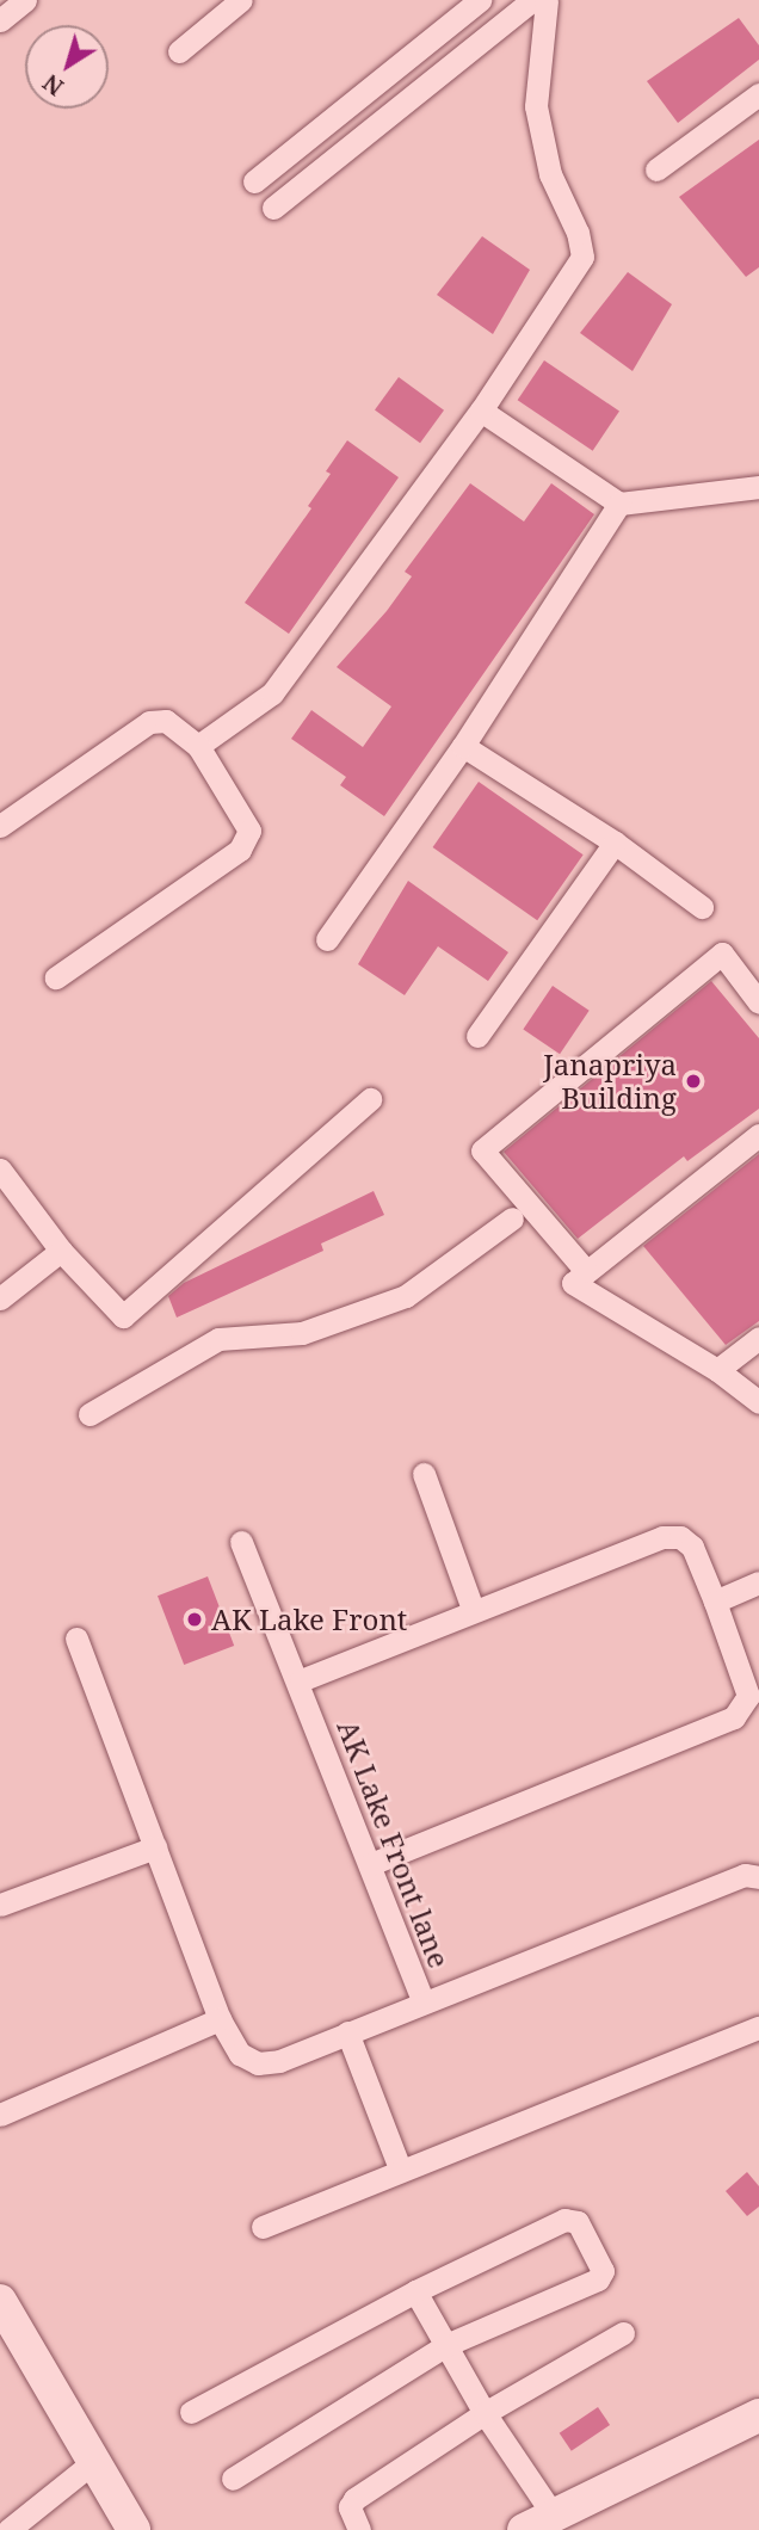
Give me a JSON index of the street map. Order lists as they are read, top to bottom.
{
  "streets": {
    "street": ["AK Lake Front lane"]
  },
  "places": ["Janapriya Building", "AK Lake Front"],
  "north": "bottom left"
}
